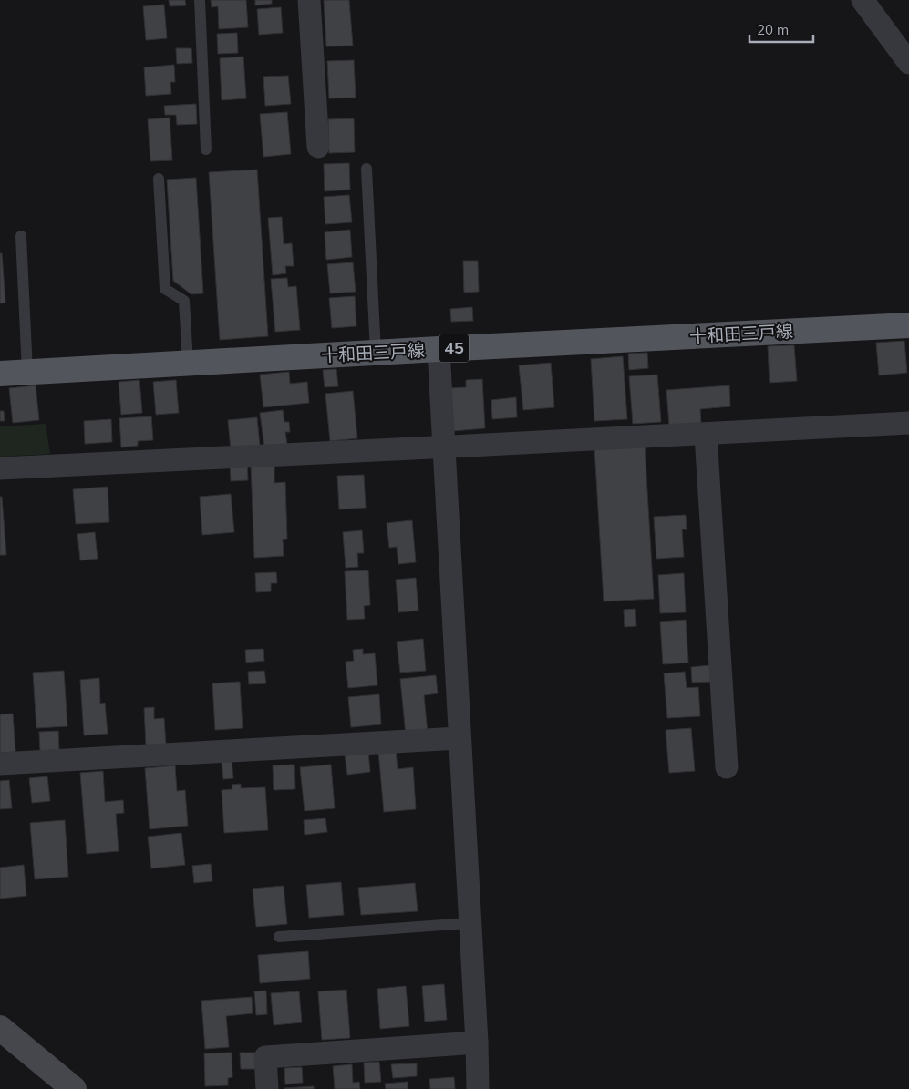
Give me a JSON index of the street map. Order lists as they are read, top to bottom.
{
  "streets": {
    "main road": ["十和田三戸線", "45"]
  },
  "scale_bar": "20 m"
}
